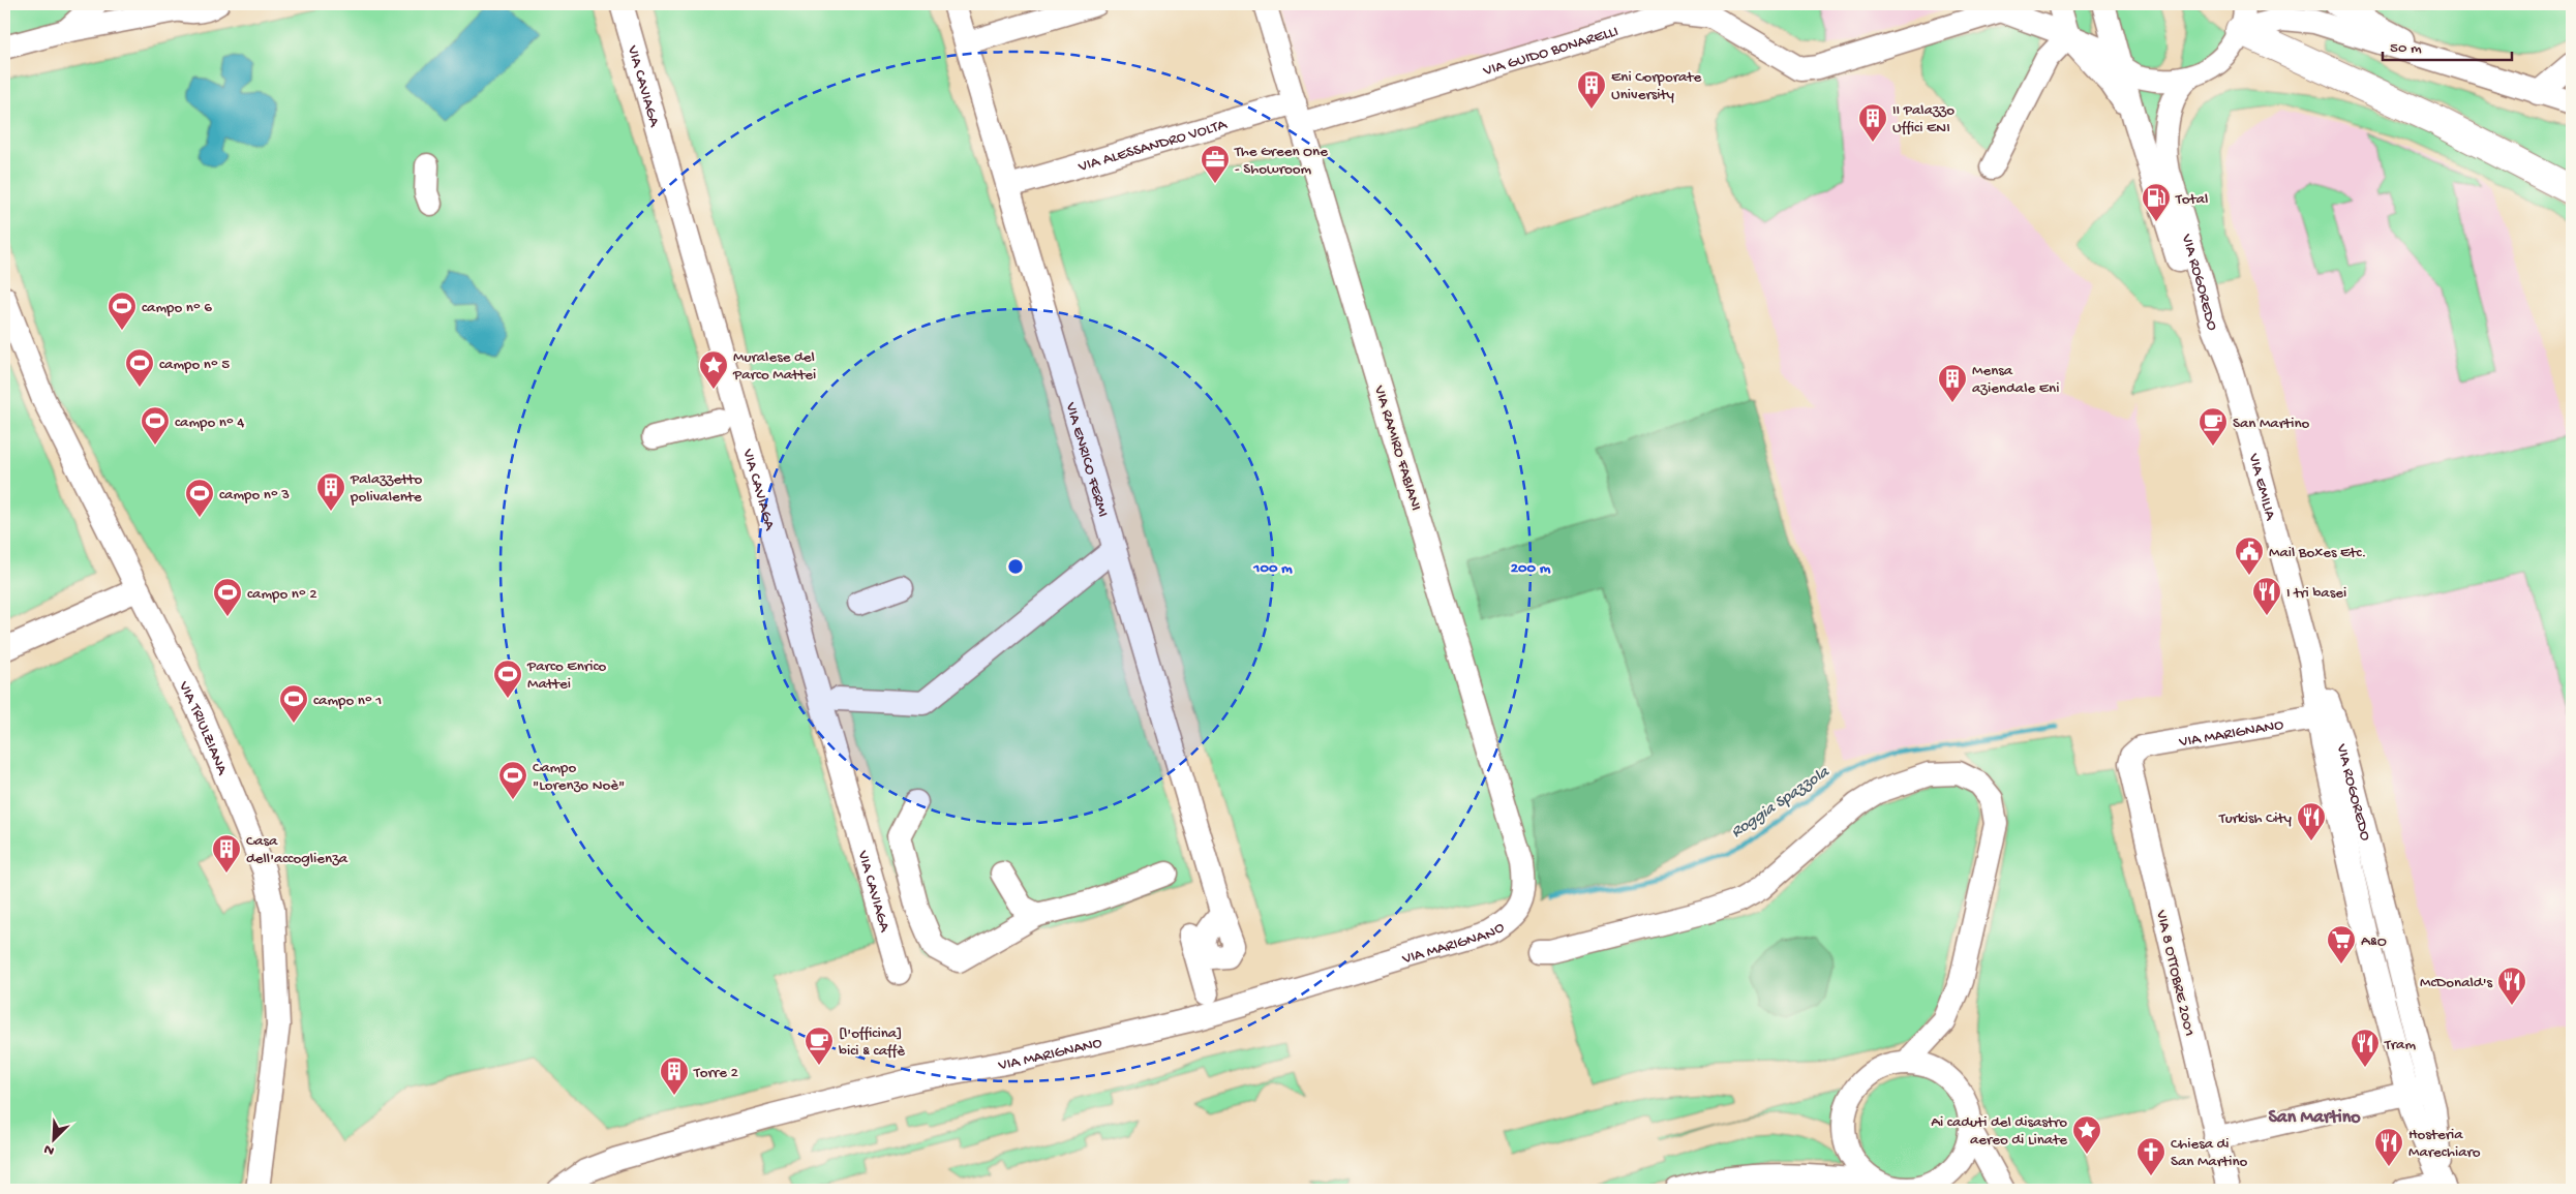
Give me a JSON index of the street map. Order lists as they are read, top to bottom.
{
  "streets": {
    "street": [
      "VIA GUIDO BONARELLI",
      "VIA CAVIAGA",
      "VIA ALESSANDRO VOLTA",
      "VIA ROGOREDO",
      "VIA RAMIRO FABIANI",
      "VIA ENRICO FERMI",
      "VIA EMILIA",
      "VIA TRIULZIANA",
      "VIA MARIGNANO",
      "VIA 8 OTTOBRE 2001"
    ]
  },
  "crossings": [
    ["VIA GUIDO BONARELLI", "VIA ALESSANDRO VOLTA"],
    ["VIA GUIDO BONARELLI", "VIA ROGOREDO"],
    ["VIA GUIDO BONARELLI", "VIA RAMIRO FABIANI"],
    ["VIA ALESSANDRO VOLTA", "VIA RAMIRO FABIANI"],
    ["VIA ALESSANDRO VOLTA", "VIA ENRICO FERMI"],
    ["VIA ROGOREDO", "VIA EMILIA"],
    ["VIA ROGOREDO", "VIA MARIGNANO"],
    ["VIA RAMIRO FABIANI", "VIA MARIGNANO"],
    ["VIA EMILIA", "VIA MARIGNANO"],
    ["VIA MARIGNANO", "VIA 8 OTTOBRE 2001"]
  ],
  "districts": ["San Martino"],
  "water": ["Roggia Spazzola"],
  "places": {
    "building": [
      "Eni Corporate University",
      "II Palazzo Uffici ENI",
      "Mensa aziendale Eni",
      "Palazzetto polivalente",
      "Casa dell'accoglienza",
      "Torre 2"
    ],
    "office": ["The Green One - Showroom"],
    "fuel station": ["Total"],
    "sports": [
      "campo n° 6",
      "campo n° 5",
      "campo n° 4",
      "campo n° 3",
      "campo n° 2",
      "Parco Enrico Mattei",
      "campo n° 1",
      "Campo \"Lorenzo Noè\""
    ],
    "place": ["Muralese del Parco Mattei", "Ai caduti del disastro aereo di Linate"],
    "cafe": ["San Martino", "[l'officina] bici & caffè"],
    "public building": ["Mail Boxes Etc."],
    "restaurant": [
      "I tri basei",
      "Turkish City",
      "McDonald's",
      "Tram",
      "Hosteria Marechiaro"
    ],
    "supermarket": ["A&O"],
    "church": ["Chiesa di San Martino"]
  },
  "scale_bar": "50 m",
  "north": "bottom left",
  "rings": ["100 m", "200 m"]
}
